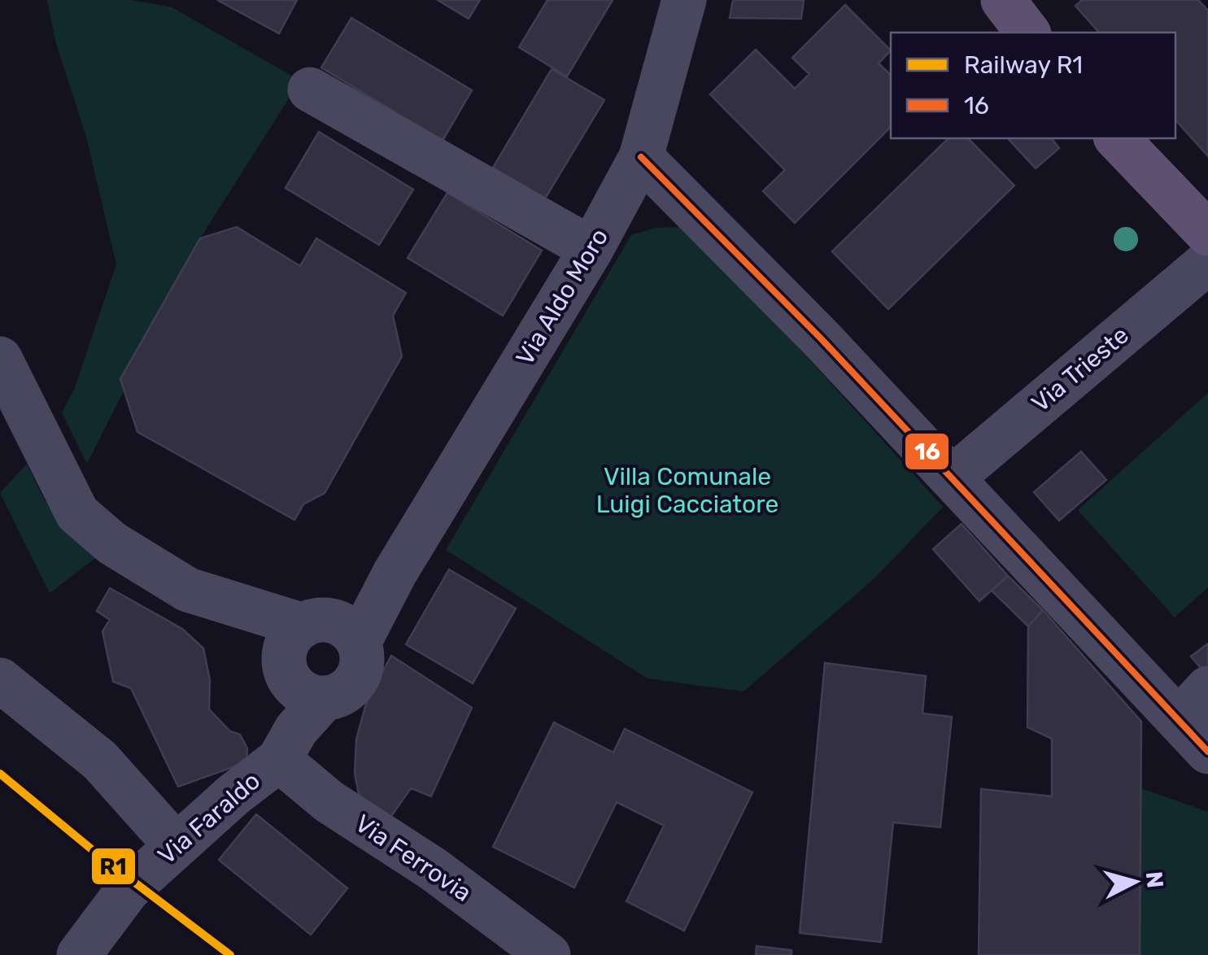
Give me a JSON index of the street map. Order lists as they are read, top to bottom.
{
  "streets": {
    "street": [
      "Via Aldo Moro",
      "Via Trieste",
      "Via Faraldo",
      "Via Ferrovia"
    ]
  },
  "crossings": [
    ["Via Aldo Moro", "Via Faraldo"],
    ["Via Aldo Moro", "Via Ferrovia"],
    ["Via Faraldo", "Via Ferrovia"]
  ],
  "parks": ["Villa Comunale Luigi Cacciatore"],
  "lines": ["transit line 16", "rail line R1"],
  "legend": ["Railway R1", "16"],
  "north": "right"
}
